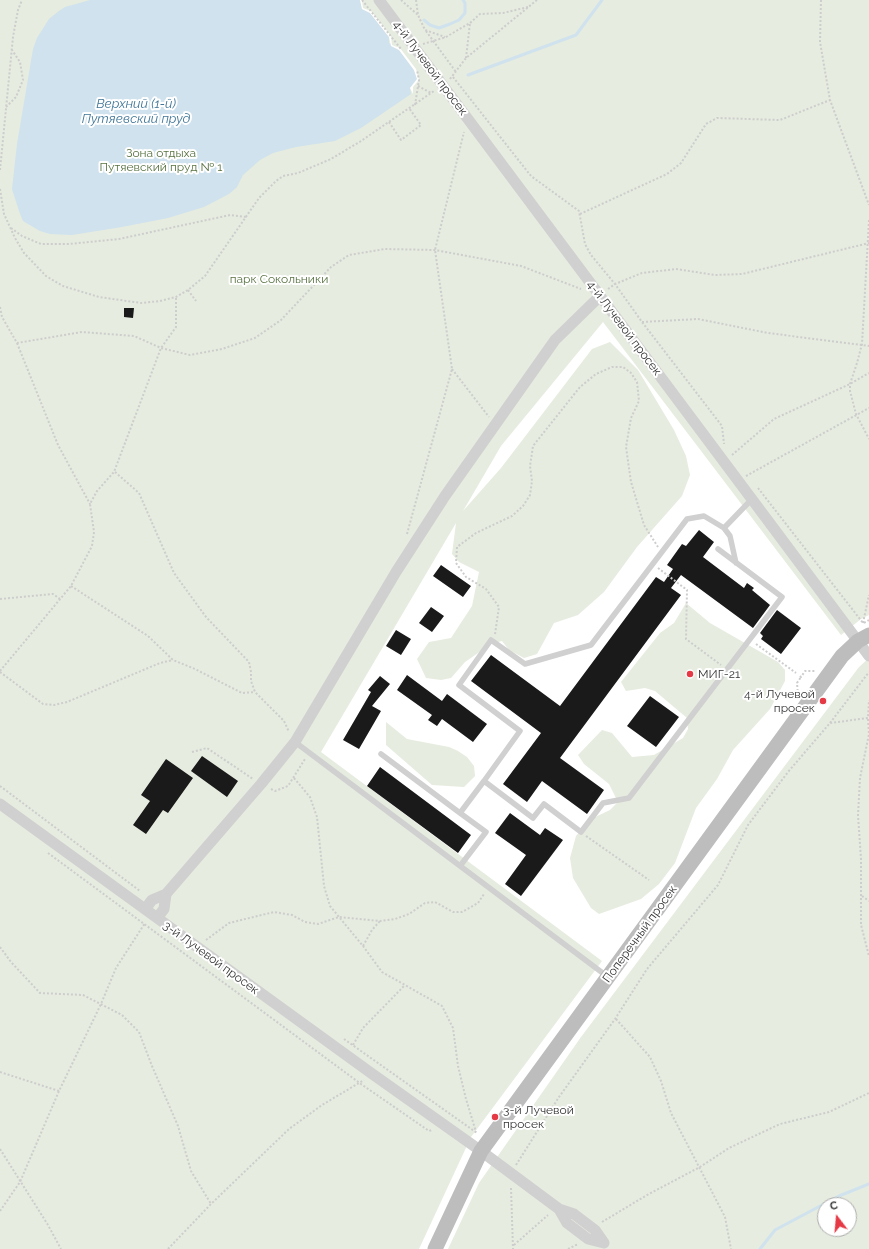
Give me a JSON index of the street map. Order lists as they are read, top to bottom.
{
  "streets": {
    "street": ["4-й Лучевой просек", "Поперечный просек", "3-й Лучевой просек"]
  },
  "crossings": [
    ["4-й Лучевой просек", "Поперечный просек"],
    ["Поперечный просек", "3-й Лучевой просек"]
  ],
  "water": ["Верхний (1-й) Путяевский пруд"],
  "parks": ["Зона отдыха Путяевский пруд № 1", "парк Сокольники"],
  "places": ["МИГ-21", "4-й Лучевой просек", "3-й Лучевой просек"],
  "north": "top"
}
